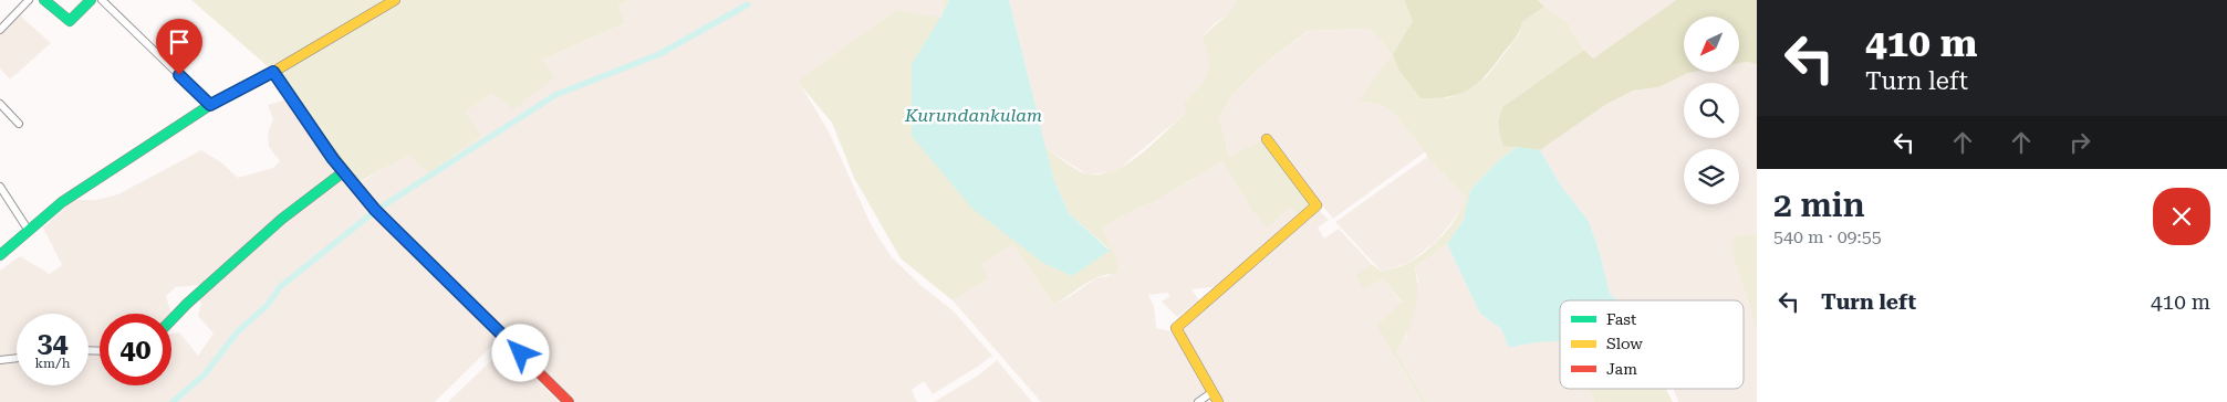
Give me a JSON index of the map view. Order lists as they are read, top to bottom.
{
  "water": ["Kurundankulam"],
  "legend": ["Fast", "Slow", "Jam"],
  "north": "bottom left",
  "page": {
    "turn": ["410 m", "Turn left"],
    "heading": ["2 min", "540 m · 09:55"],
    "list": [
      {
        "name": "Turn left",
        "value": "410 m"
      }
    ],
    "speed": "34 km/h",
    "limit": "40"
  }
}
